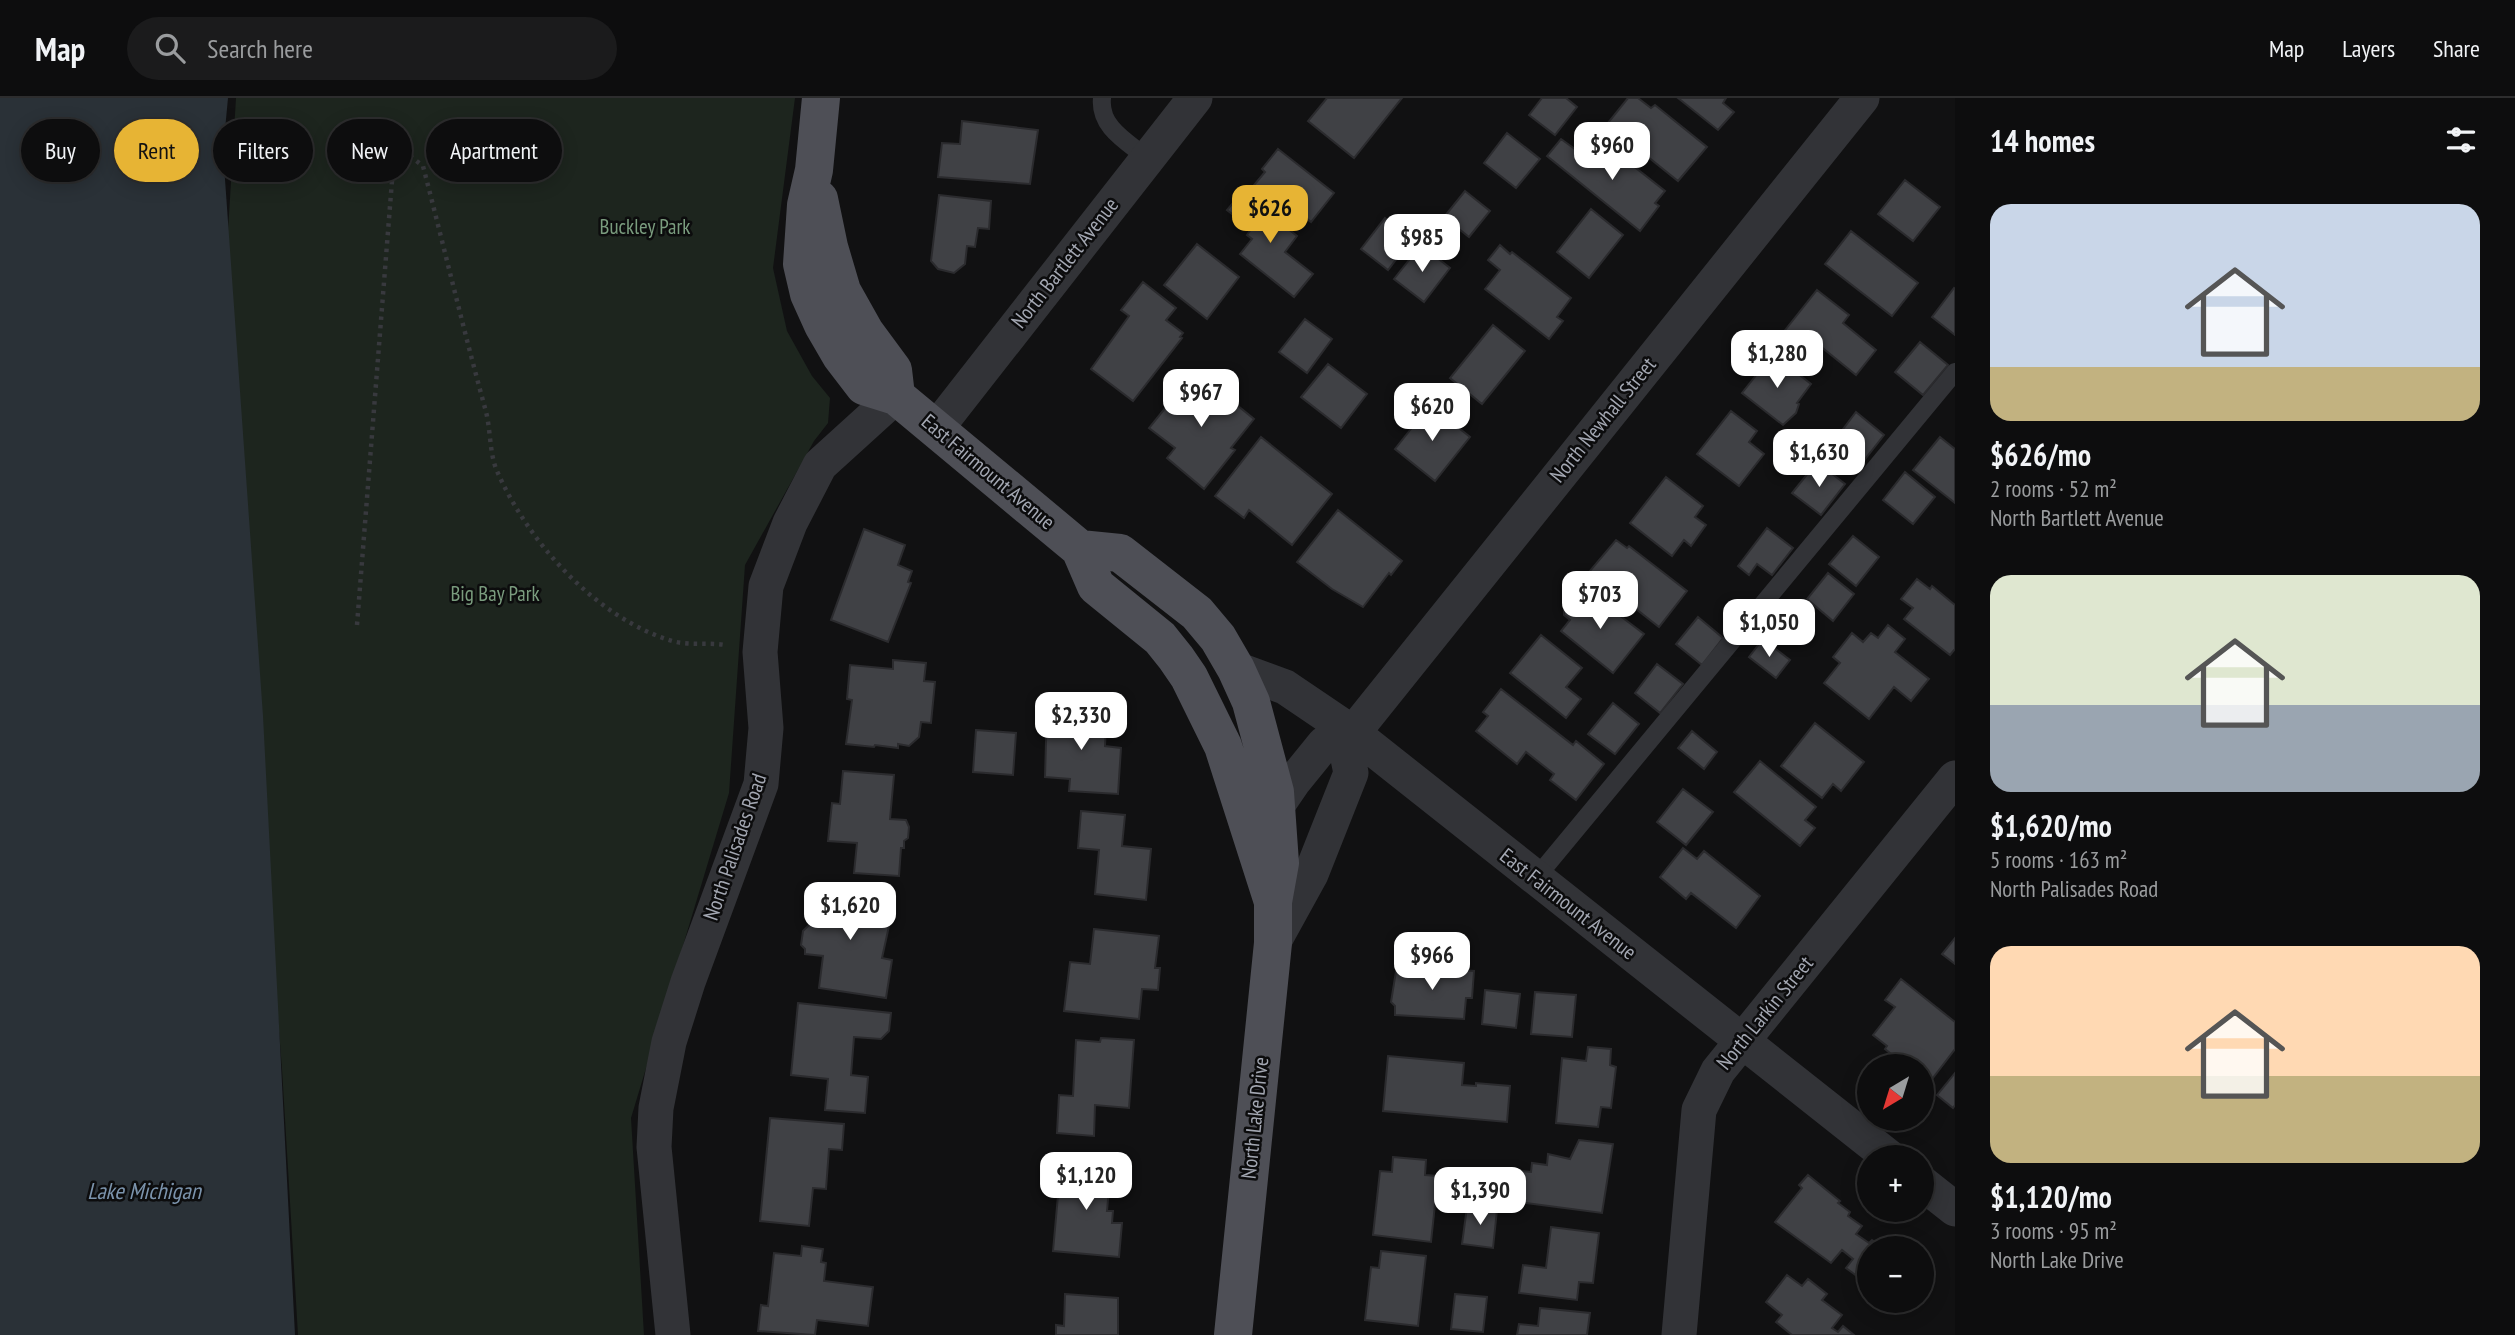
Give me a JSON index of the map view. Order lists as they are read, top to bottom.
{
  "streets": {
    "main road": ["East Fairmount Avenue", "North Lake Drive"],
    "street": [
      "North Bartlett Avenue",
      "North Newhall Street",
      "North Palisades Road",
      "North Larkin Street"
    ]
  },
  "crossings": [
    ["North Bartlett Avenue", "East Fairmount Avenue"],
    ["North Newhall Street", "East Fairmount Avenue"],
    ["East Fairmount Avenue", "North Palisades Road"],
    ["East Fairmount Avenue", "North Larkin Street"],
    ["East Fairmount Avenue", "North Lake Drive"]
  ],
  "water": ["Lake Michigan"],
  "parks": ["Buckley Park", "Big Bay Park"],
  "north": "bottom left",
  "page": {
    "header": "Map",
    "search": "Search here",
    "nav": ["Map", "Layers", "Share"],
    "heading": "14 homes",
    "chip": [
      "Buy",
      "Rent",
      "Filters",
      "New",
      "Apartment"
    ],
    "price": [
      "$960",
      "$626",
      "$985",
      "$1,280",
      "$967",
      "$620",
      "$1,630",
      "$703",
      "$1,050",
      "$2,330",
      "$1,620",
      "$966",
      "$1,120",
      "$1,390"
    ],
    "list": [
      {
        "name": "$626/mo",
        "note": "2 rooms · 52 m² · North Bartlett Avenue"
      },
      {
        "name": "$1,620/mo",
        "note": "5 rooms · 163 m² · North Palisades Road"
      },
      {
        "name": "$1,120/mo",
        "note": "3 rooms · 95 m² · North Lake Drive"
      }
    ],
    "map_buttons": ["+", "−"]
  }
}
